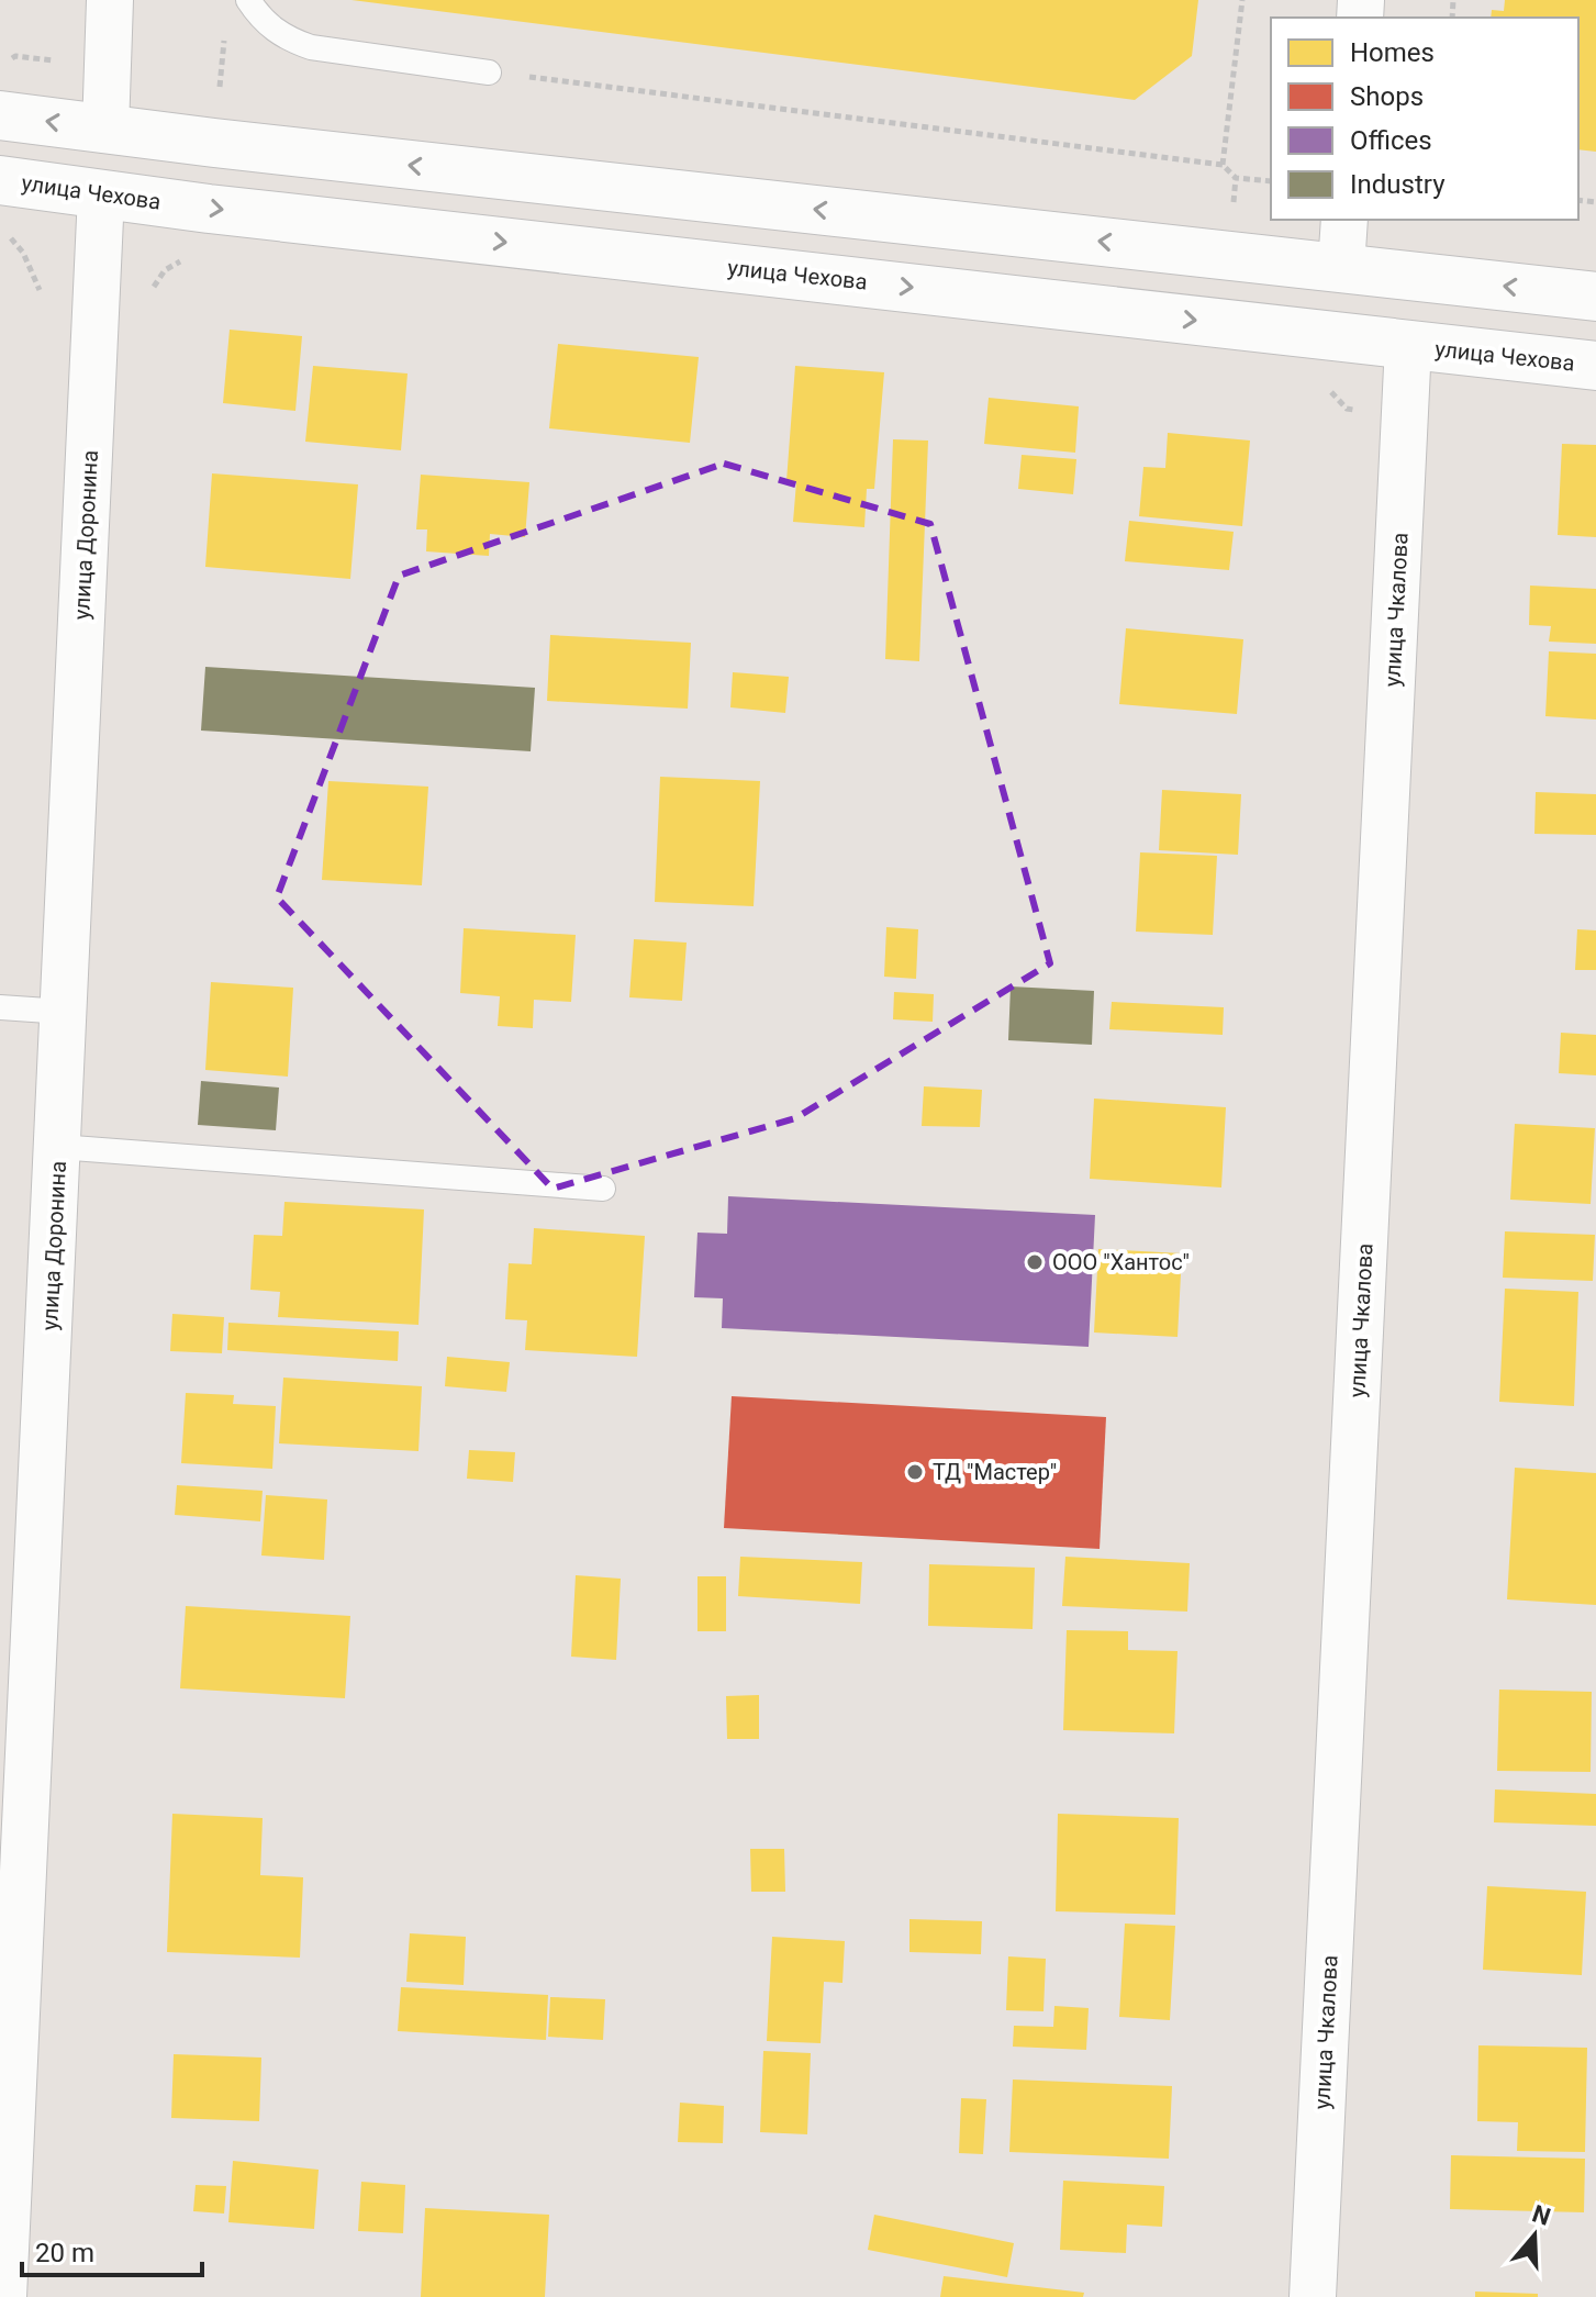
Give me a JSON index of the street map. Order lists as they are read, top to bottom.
{
  "streets": {
    "main road": ["улица Чехова"],
    "street": ["улица Доронина", "улица Чкалова"]
  },
  "crossings": [
    ["улица Чехова", "улица Доронина"],
    ["улица Чехова", "улица Чкалова"]
  ],
  "places": ["ООО \"Хантос\"", "ТД \"Мастер\""],
  "legend": [
    "Homes",
    "Shops",
    "Offices",
    "Industry"
  ],
  "scale_bar": "20 m",
  "north": "top"
}
